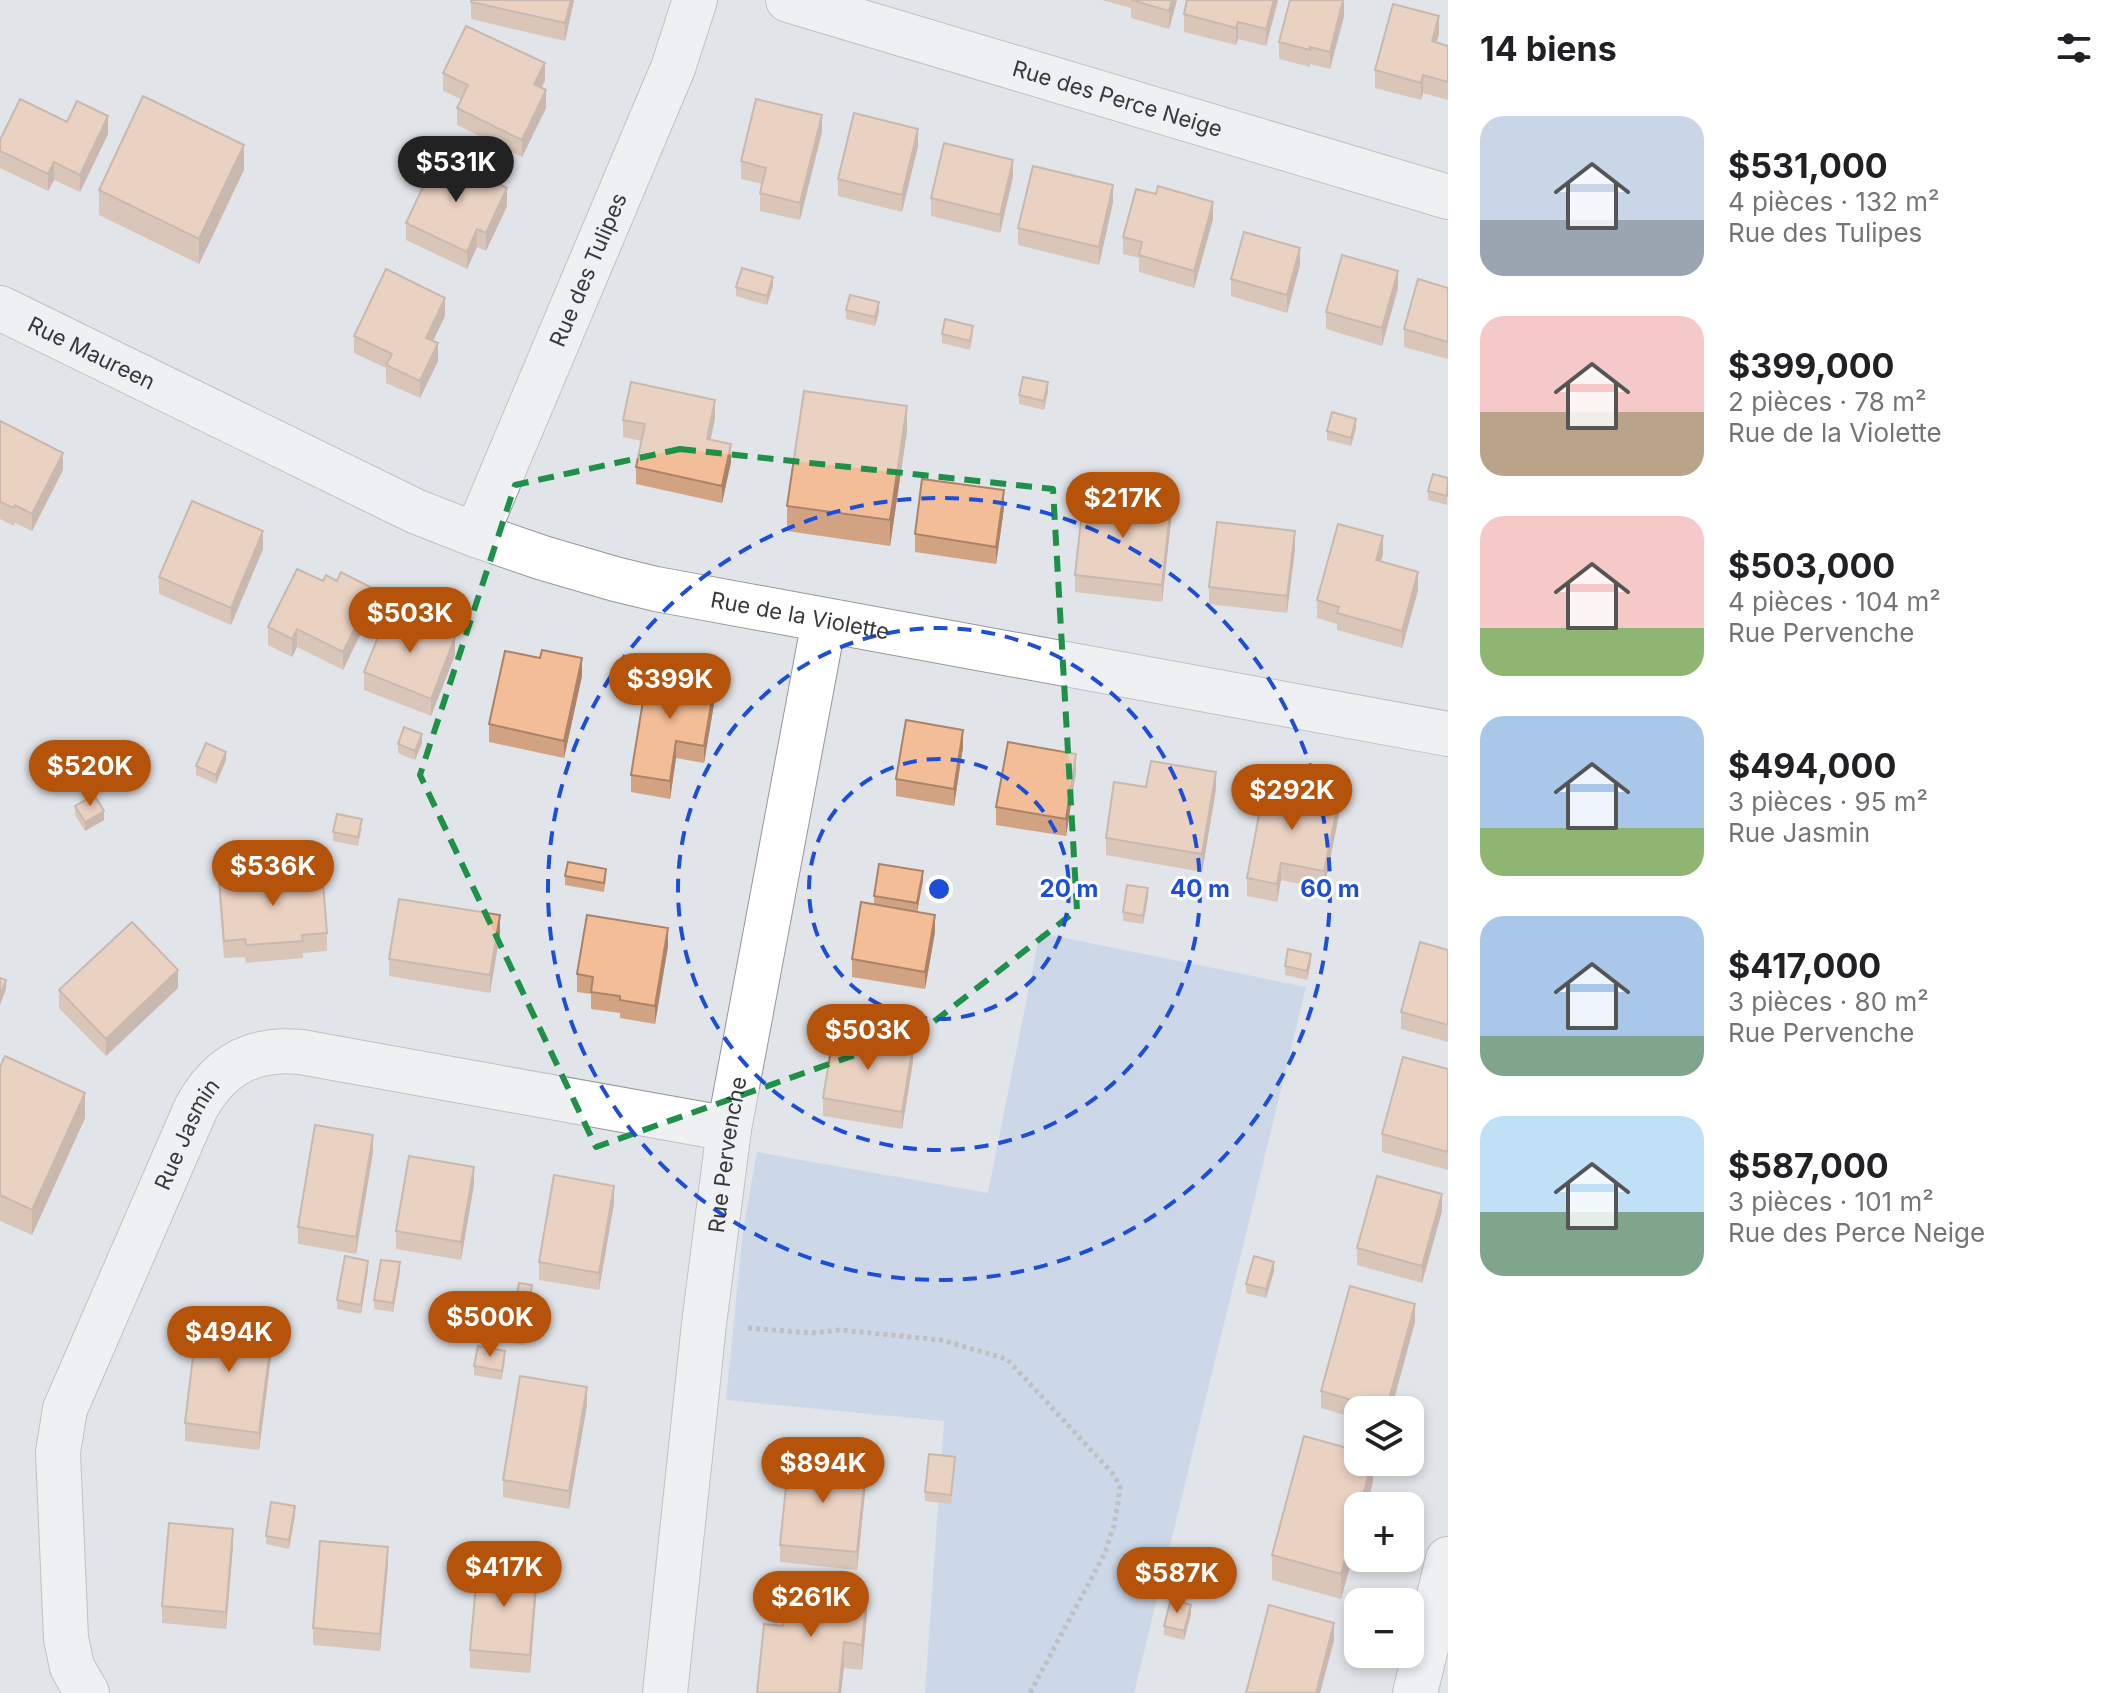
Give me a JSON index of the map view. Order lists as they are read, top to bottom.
{
  "streets": {
    "street": [
      "Rue des Perce Neige",
      "Rue des Tulipes",
      "Rue Maureen",
      "Rue de la Violette",
      "Rue Jasmin",
      "Rue Pervenche"
    ]
  },
  "crossings": [
    ["Rue des Tulipes", "Rue de la Violette"],
    ["Rue Maureen", "Rue de la Violette"],
    ["Rue de la Violette", "Rue Pervenche"],
    ["Rue Jasmin", "Rue Pervenche"]
  ],
  "page": {
    "heading": "14 biens",
    "list": [
      {
        "name": "$531,000",
        "note": "4 pièces · 132 m² · Rue des Tulipes"
      },
      {
        "name": "$399,000",
        "note": "2 pièces · 78 m² · Rue de la Violette"
      },
      {
        "name": "$503,000",
        "note": "4 pièces · 104 m² · Rue Pervenche"
      },
      {
        "name": "$494,000",
        "note": "3 pièces · 95 m² · Rue Jasmin"
      },
      {
        "name": "$417,000",
        "note": "3 pièces · 80 m² · Rue Pervenche"
      },
      {
        "name": "$587,000",
        "note": "3 pièces · 101 m² · Rue des Perce Neige"
      }
    ],
    "price": [
      "$531K",
      "$217K",
      "$503K",
      "$399K",
      "$520K",
      "$292K",
      "$536K",
      "$503K",
      "$500K",
      "$494K",
      "$894K",
      "$417K",
      "$587K",
      "$261K"
    ],
    "map_buttons": ["+", "−"]
  },
  "rings": ["20 m", "40 m", "60 m"]
}
